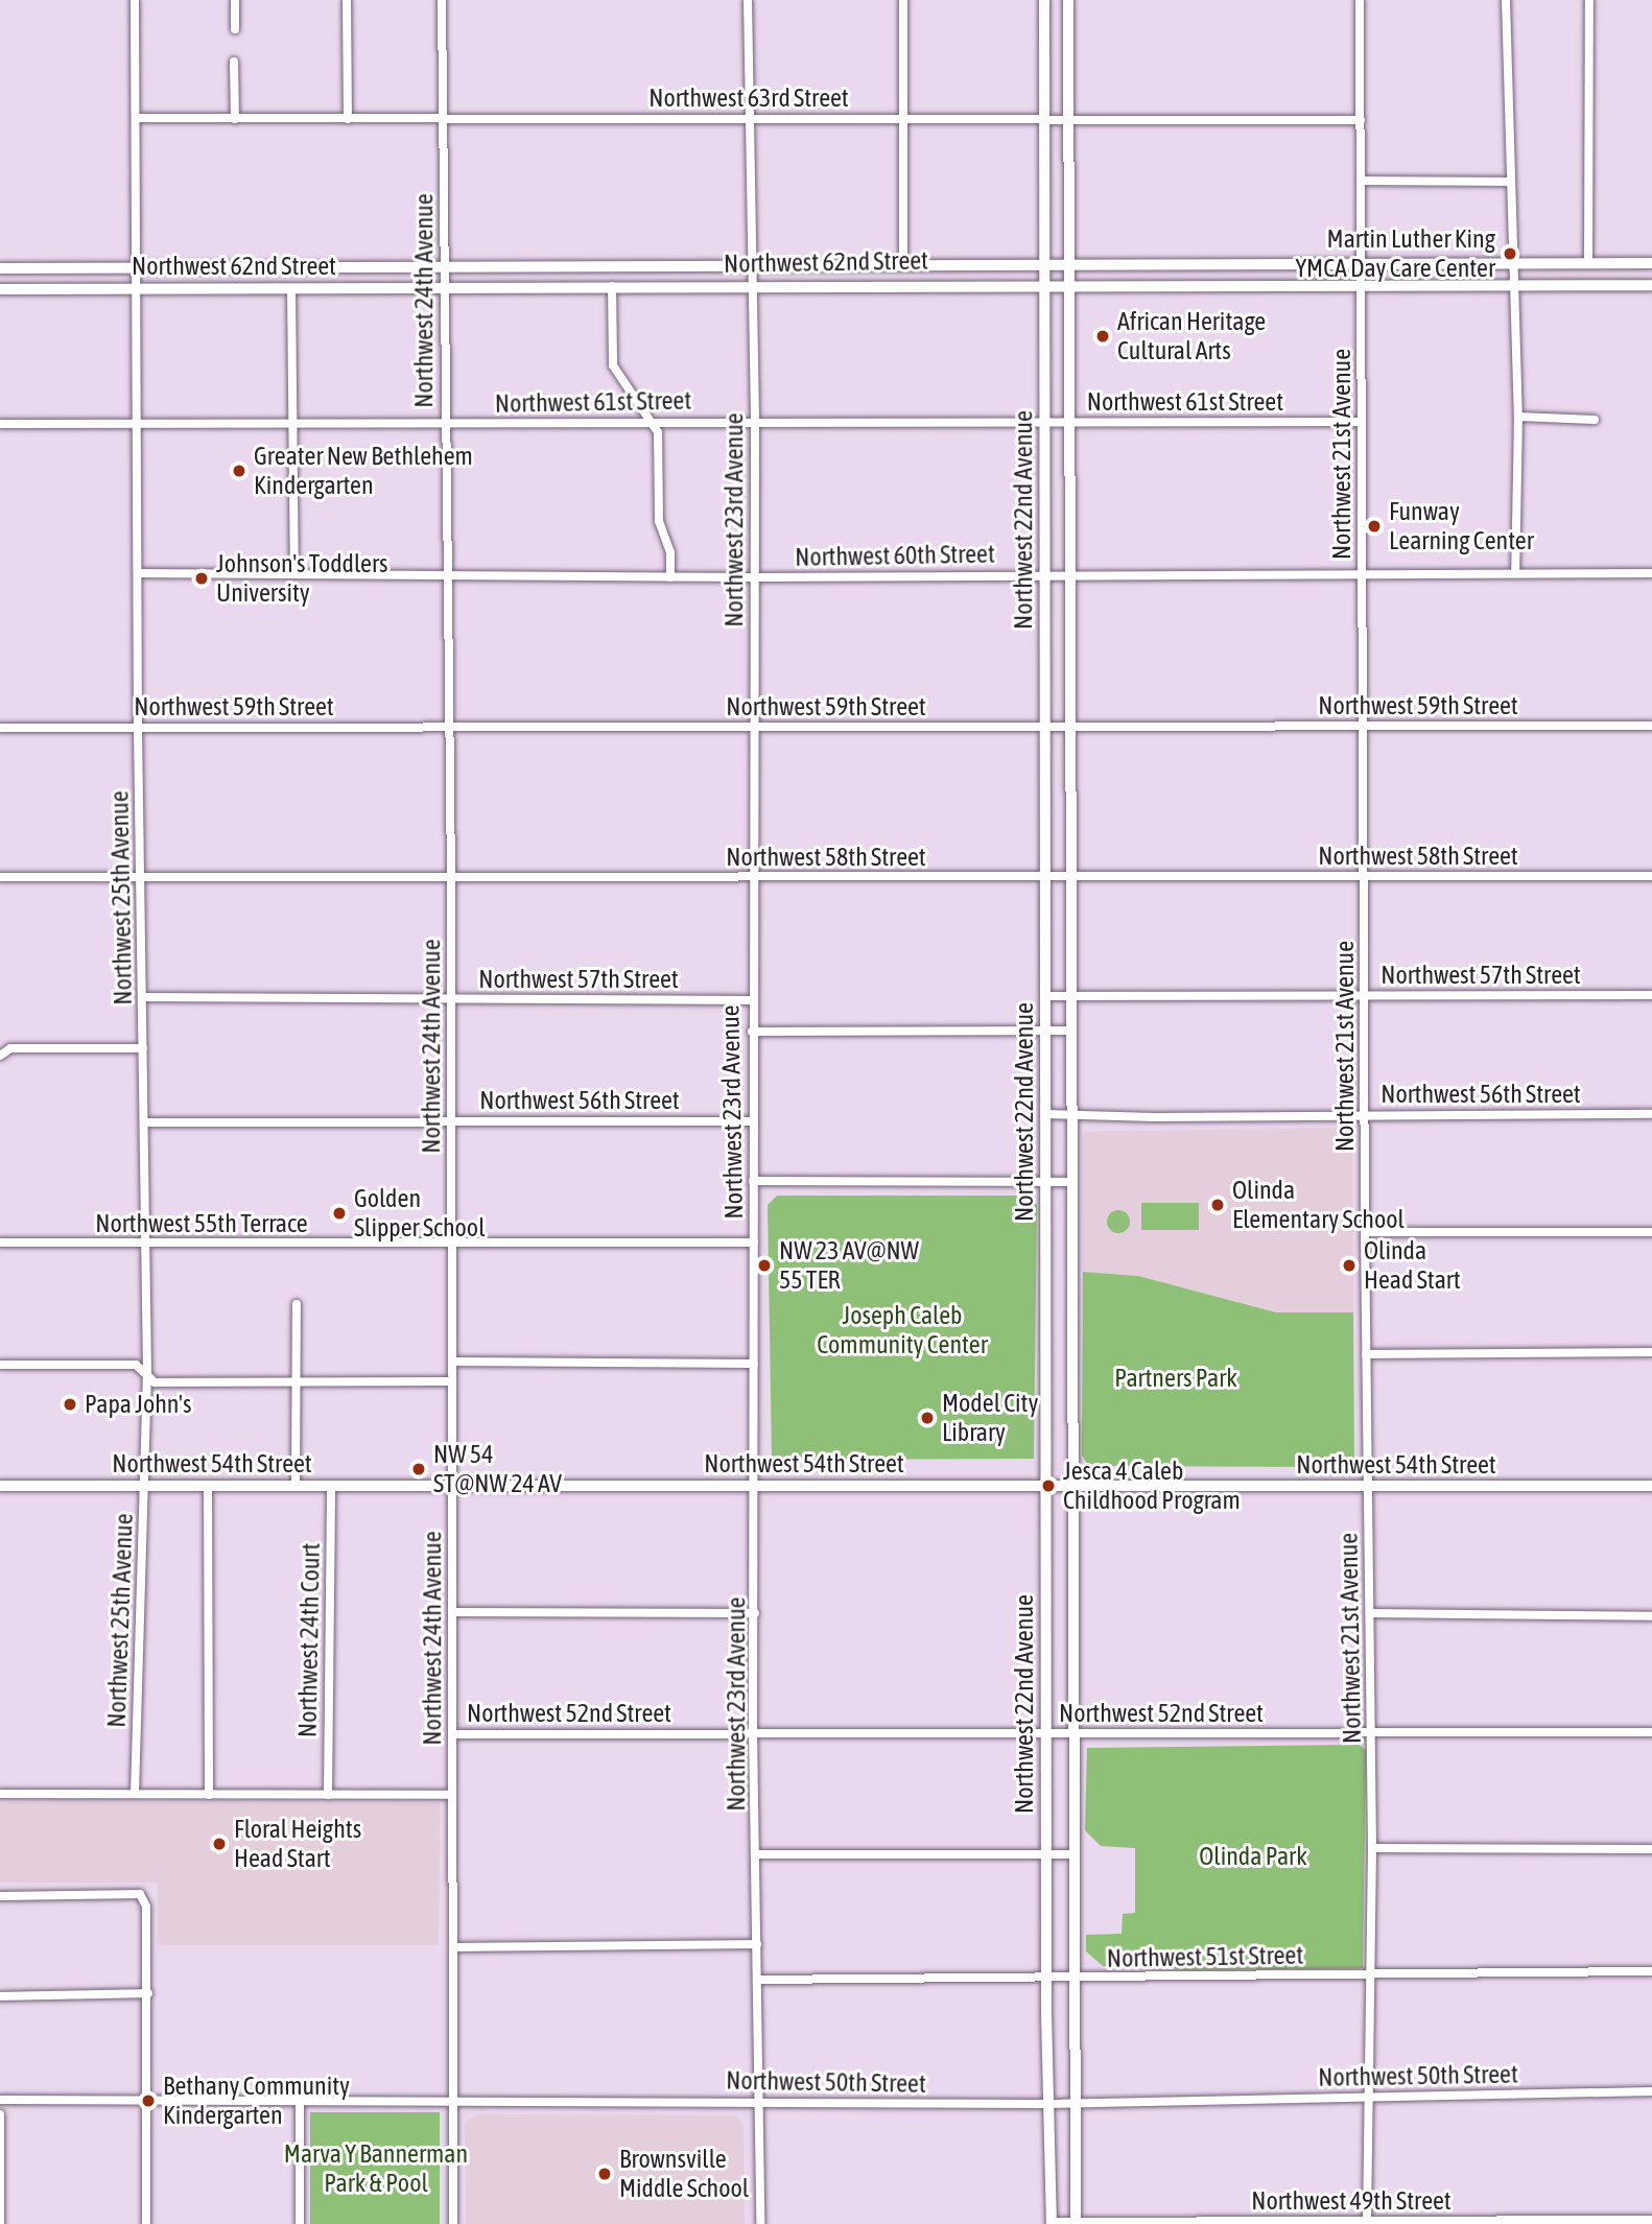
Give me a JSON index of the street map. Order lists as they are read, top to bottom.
{
  "streets": {
    "main road": ["Northwest 62nd Street", "Northwest 22nd Avenue", "Northwest 54th Street"],
    "street": [
      "Northwest 63rd Street",
      "Northwest 24th Avenue",
      "Northwest 61st Street",
      "Northwest 21st Avenue",
      "Northwest 23rd Avenue",
      "Northwest 60th Street",
      "Northwest 59th Street",
      "Northwest 58th Street",
      "Northwest 25th Avenue",
      "Northwest 57th Street",
      "Northwest 56th Street",
      "Northwest 55th Terrace",
      "Northwest 24th Court",
      "Northwest 52nd Street",
      "Northwest 51st Street",
      "Northwest 50th Street",
      "Northwest 49th Street"
    ]
  },
  "crossings": [
    ["Northwest 63rd Street", "Northwest 24th Avenue"],
    ["Northwest 63rd Street", "Northwest 21st Avenue"],
    ["Northwest 63rd Street", "Northwest 23rd Avenue"],
    ["Northwest 63rd Street", "Northwest 22nd Avenue"],
    ["Northwest 63rd Street", "Northwest 25th Avenue"],
    ["Northwest 62nd Street", "Northwest 24th Avenue"],
    ["Northwest 62nd Street", "Northwest 21st Avenue"],
    ["Northwest 62nd Street", "Northwest 23rd Avenue"],
    ["Northwest 62nd Street", "Northwest 22nd Avenue"],
    ["Northwest 62nd Street", "Northwest 25th Avenue"],
    ["Northwest 24th Avenue", "Northwest 61st Street"],
    ["Northwest 24th Avenue", "Northwest 60th Street"],
    ["Northwest 24th Avenue", "Northwest 59th Street"],
    ["Northwest 24th Avenue", "Northwest 58th Street"],
    ["Northwest 24th Avenue", "Northwest 57th Street"],
    ["Northwest 24th Avenue", "Northwest 56th Street"],
    ["Northwest 24th Avenue", "Northwest 55th Terrace"],
    ["Northwest 24th Avenue", "Northwest 54th Street"],
    ["Northwest 24th Avenue", "Northwest 52nd Street"],
    ["Northwest 24th Avenue", "Northwest 50th Street"],
    ["Northwest 61st Street", "Northwest 21st Avenue"],
    ["Northwest 61st Street", "Northwest 23rd Avenue"],
    ["Northwest 61st Street", "Northwest 22nd Avenue"],
    ["Northwest 61st Street", "Northwest 25th Avenue"],
    ["Northwest 21st Avenue", "Northwest 60th Street"],
    ["Northwest 21st Avenue", "Northwest 59th Street"],
    ["Northwest 21st Avenue", "Northwest 58th Street"],
    ["Northwest 21st Avenue", "Northwest 57th Street"],
    ["Northwest 21st Avenue", "Northwest 56th Street"],
    ["Northwest 21st Avenue", "Northwest 54th Street"],
    ["Northwest 21st Avenue", "Northwest 52nd Street"],
    ["Northwest 21st Avenue", "Northwest 51st Street"],
    ["Northwest 21st Avenue", "Northwest 50th Street"],
    ["Northwest 21st Avenue", "Northwest 49th Street"],
    ["Northwest 23rd Avenue", "Northwest 60th Street"],
    ["Northwest 23rd Avenue", "Northwest 59th Street"],
    ["Northwest 23rd Avenue", "Northwest 58th Street"],
    ["Northwest 23rd Avenue", "Northwest 57th Street"],
    ["Northwest 23rd Avenue", "Northwest 56th Street"],
    ["Northwest 23rd Avenue", "Northwest 55th Terrace"],
    ["Northwest 23rd Avenue", "Northwest 54th Street"],
    ["Northwest 23rd Avenue", "Northwest 52nd Street"],
    ["Northwest 23rd Avenue", "Northwest 51st Street"],
    ["Northwest 23rd Avenue", "Northwest 50th Street"],
    ["Northwest 22nd Avenue", "Northwest 60th Street"],
    ["Northwest 22nd Avenue", "Northwest 59th Street"],
    ["Northwest 22nd Avenue", "Northwest 58th Street"],
    ["Northwest 22nd Avenue", "Northwest 57th Street"],
    ["Northwest 22nd Avenue", "Northwest 56th Street"],
    ["Northwest 22nd Avenue", "Northwest 54th Street"],
    ["Northwest 22nd Avenue", "Northwest 52nd Street"],
    ["Northwest 22nd Avenue", "Northwest 51st Street"],
    ["Northwest 22nd Avenue", "Northwest 50th Street"],
    ["Northwest 22nd Avenue", "Northwest 49th Street"],
    ["Northwest 60th Street", "Northwest 25th Avenue"],
    ["Northwest 59th Street", "Northwest 25th Avenue"],
    ["Northwest 58th Street", "Northwest 25th Avenue"],
    ["Northwest 25th Avenue", "Northwest 57th Street"],
    ["Northwest 25th Avenue", "Northwest 56th Street"],
    ["Northwest 25th Avenue", "Northwest 55th Terrace"],
    ["Northwest 25th Avenue", "Northwest 54th Street"],
    ["Northwest 54th Street", "Northwest 24th Court"]
  ],
  "parks": [
    "Joseph Caleb Community Center",
    "Partners Park",
    "Olinda Park",
    "Marva Y Bannerman Park & Pool"
  ],
  "places": [
    "Martin Luther King YMCA Day Care Center",
    "African Heritage Cultural Arts",
    "Greater New Bethlehem Kindergarten",
    "Funway Learning Center",
    "Johnson's Toddlers University",
    "Olinda Elementary School",
    "Golden Slipper School",
    "NW 23 AV@NW 55 TER",
    "Olinda Head Start",
    "Papa John's",
    "Model City Library",
    "NW 54 ST@NW 24 AV",
    "Jesca 4 Caleb Childhood Program",
    "Floral Heights Head Start",
    "Bethany Community Kindergarten",
    "Brownsville Middle School"
  ]
}
